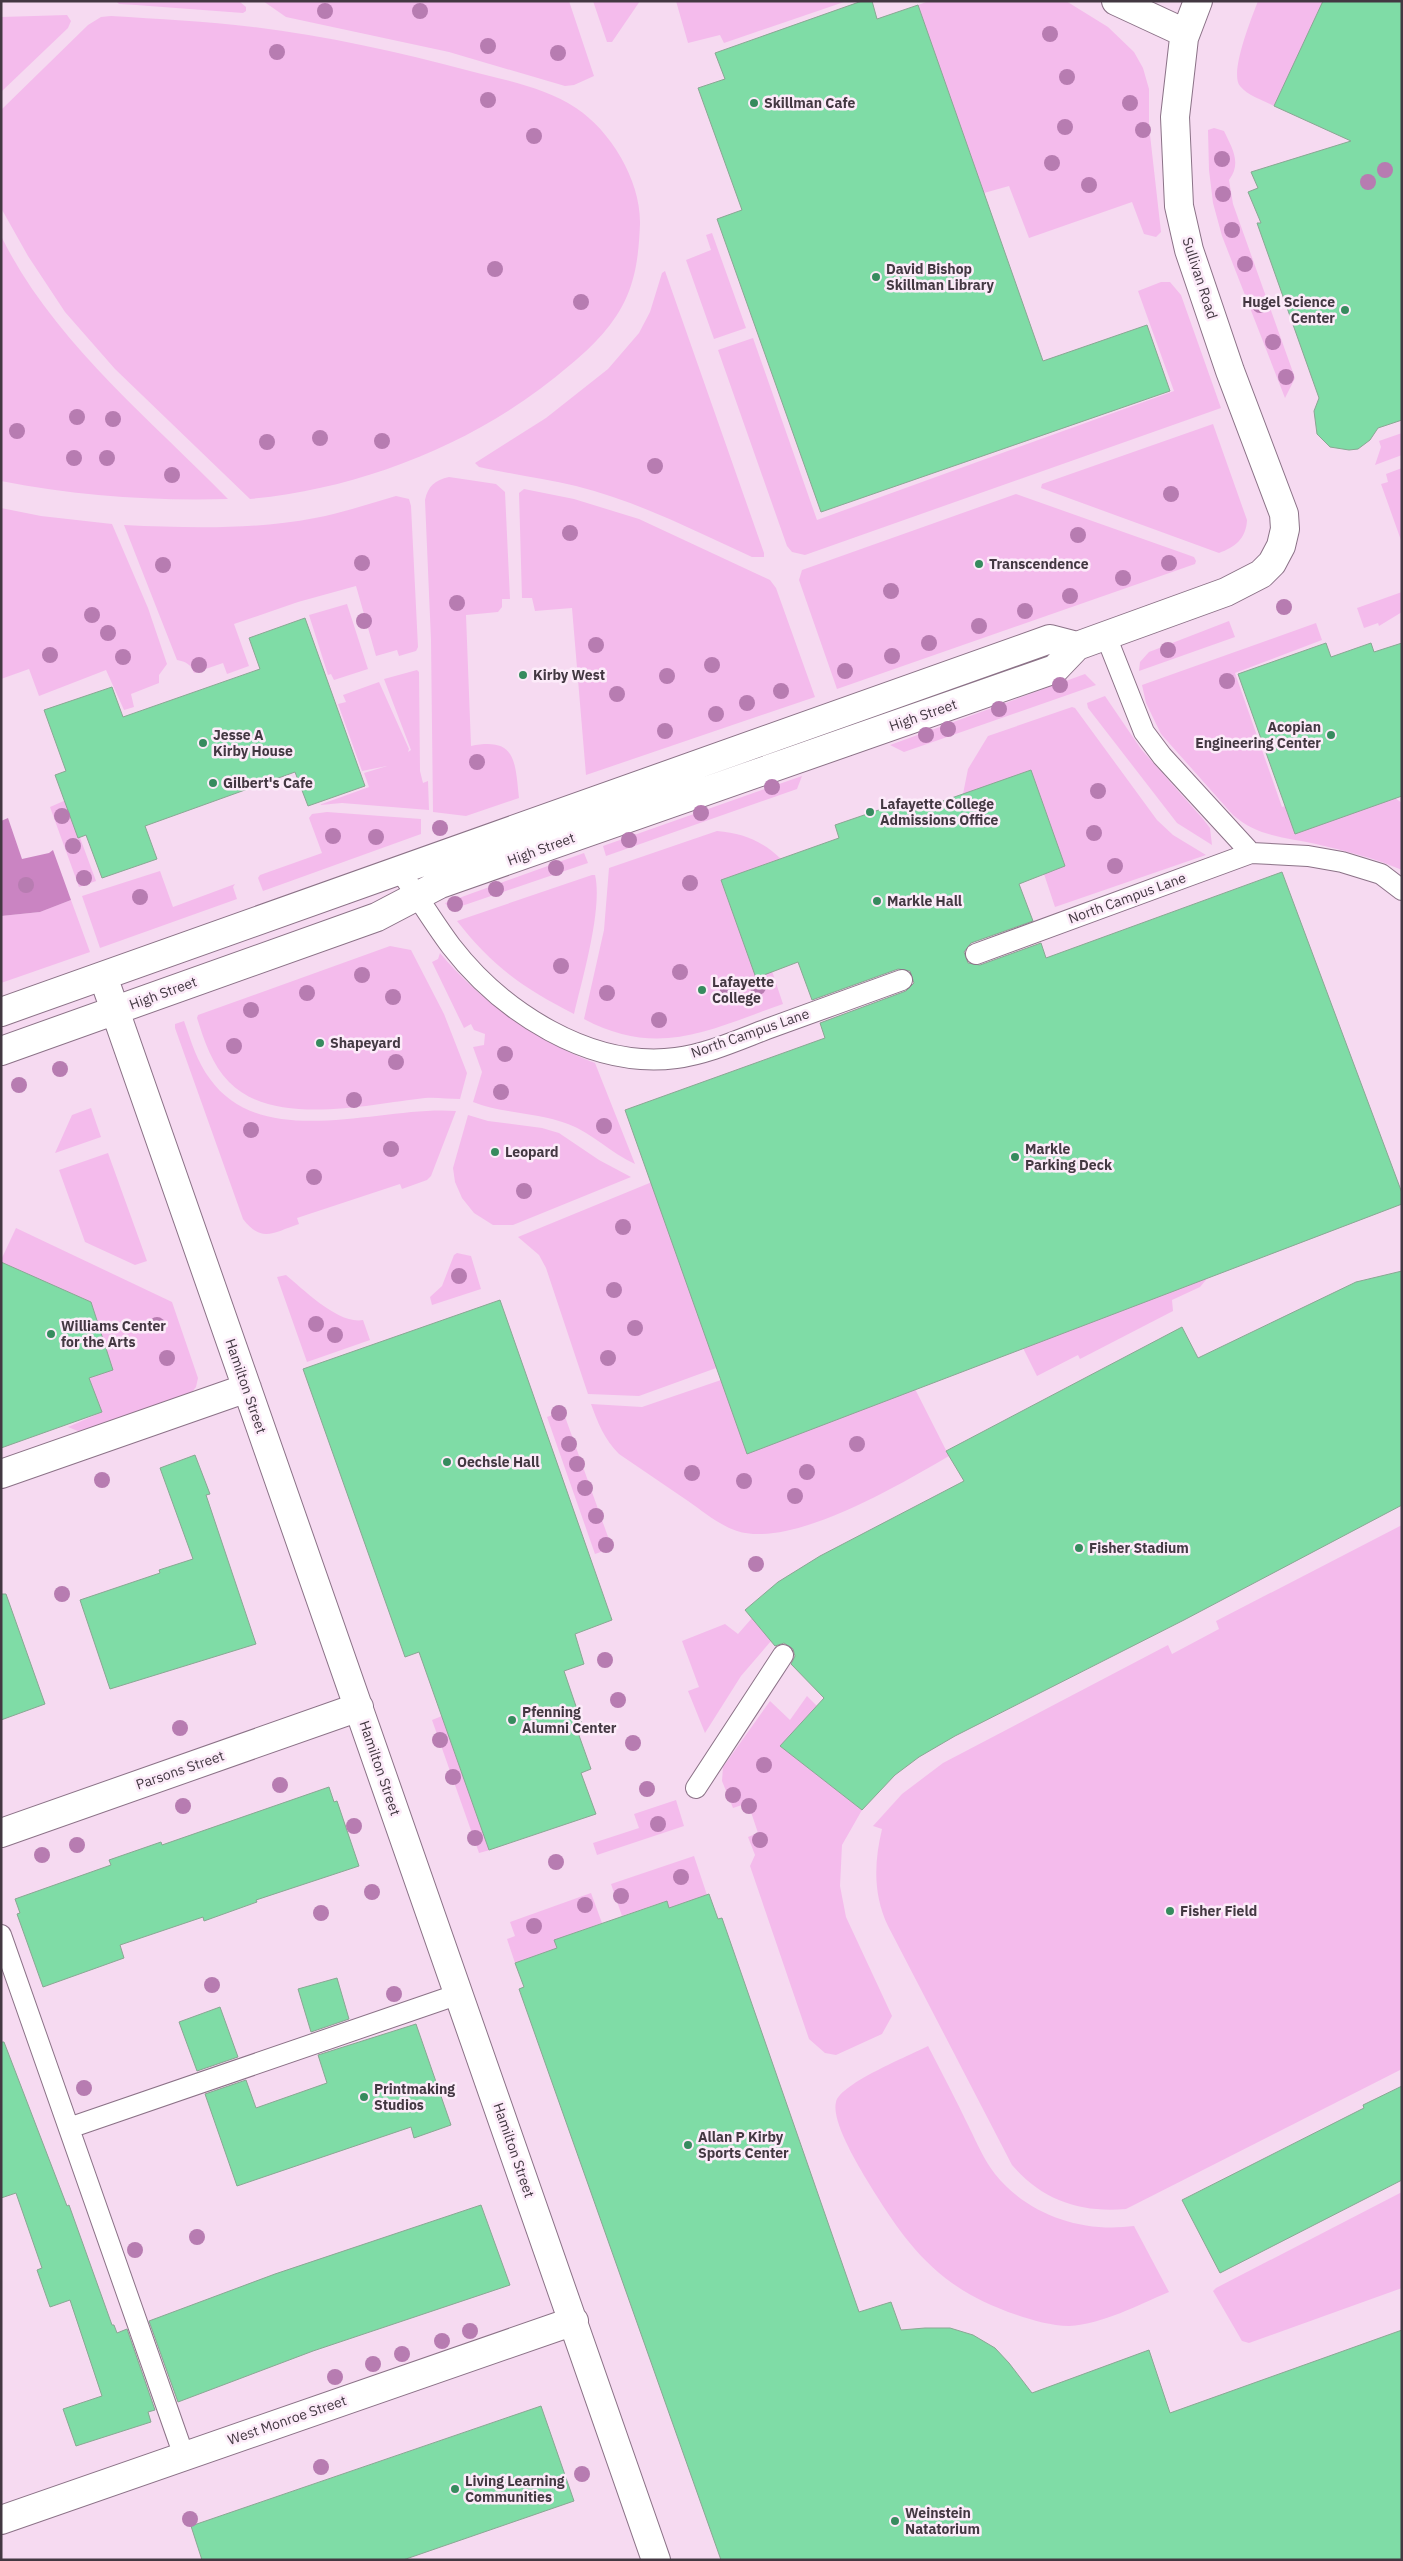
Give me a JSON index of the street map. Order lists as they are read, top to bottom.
{
  "streets": {
    "street": [
      "Sullivan Road",
      "High Street",
      "Hamilton Street",
      "Parsons Street",
      "West Monroe Street"
    ],
    "lane": ["North Campus Lane"]
  },
  "crossings": [
    ["Sullivan Road", "High Street"],
    ["High Street", "North Campus Lane"],
    ["High Street", "Hamilton Street"],
    ["Hamilton Street", "Parsons Street"],
    ["Hamilton Street", "West Monroe Street"]
  ],
  "places": [
    "Skillman Cafe",
    "David Bishop Skillman Library",
    "Hugel Science Center",
    "Transcendence",
    "Kirby West",
    "Acopian Engineering Center",
    "Jesse A Kirby House",
    "Gilbert's Cafe",
    "Lafayette College Admissions Office",
    "Markle Hall",
    "Lafayette College",
    "Shapeyard",
    "Leopard",
    "Markle Parking Deck",
    "Williams Center for the Arts",
    "Oechsle Hall",
    "Fisher Stadium",
    "Pfenning Alumni Center",
    "Fisher Field",
    "Printmaking Studios",
    "Allan P Kirby Sports Center",
    "Living Learning Communities",
    "Weinstein Natatorium"
  ]
}
